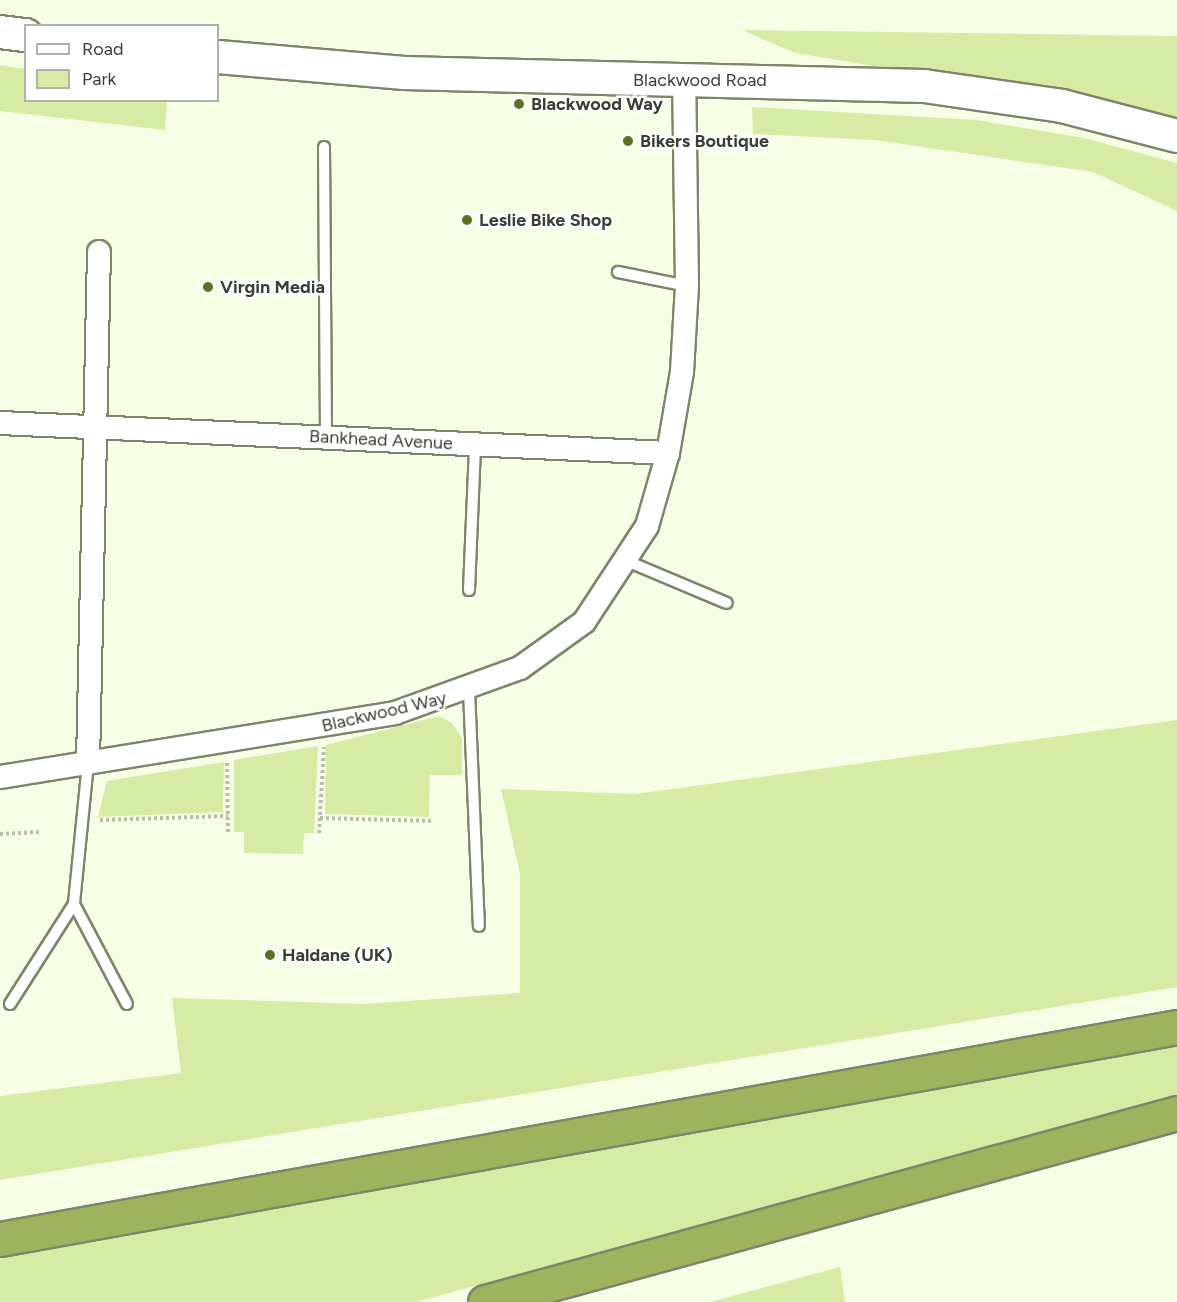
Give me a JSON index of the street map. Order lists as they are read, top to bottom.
{
  "streets": {
    "main road": ["Blackwood Road"],
    "street": ["Bankhead Avenue", "Blackwood Way"]
  },
  "crossings": [
    ["Blackwood Road", "Blackwood Way"],
    ["Bankhead Avenue", "Blackwood Way"]
  ],
  "places": [
    "Blackwood Way",
    "Bikers Boutique",
    "Leslie Bike Shop",
    "Virgin Media",
    "Haldane (UK)"
  ],
  "legend": ["Road", "Park"]
}
